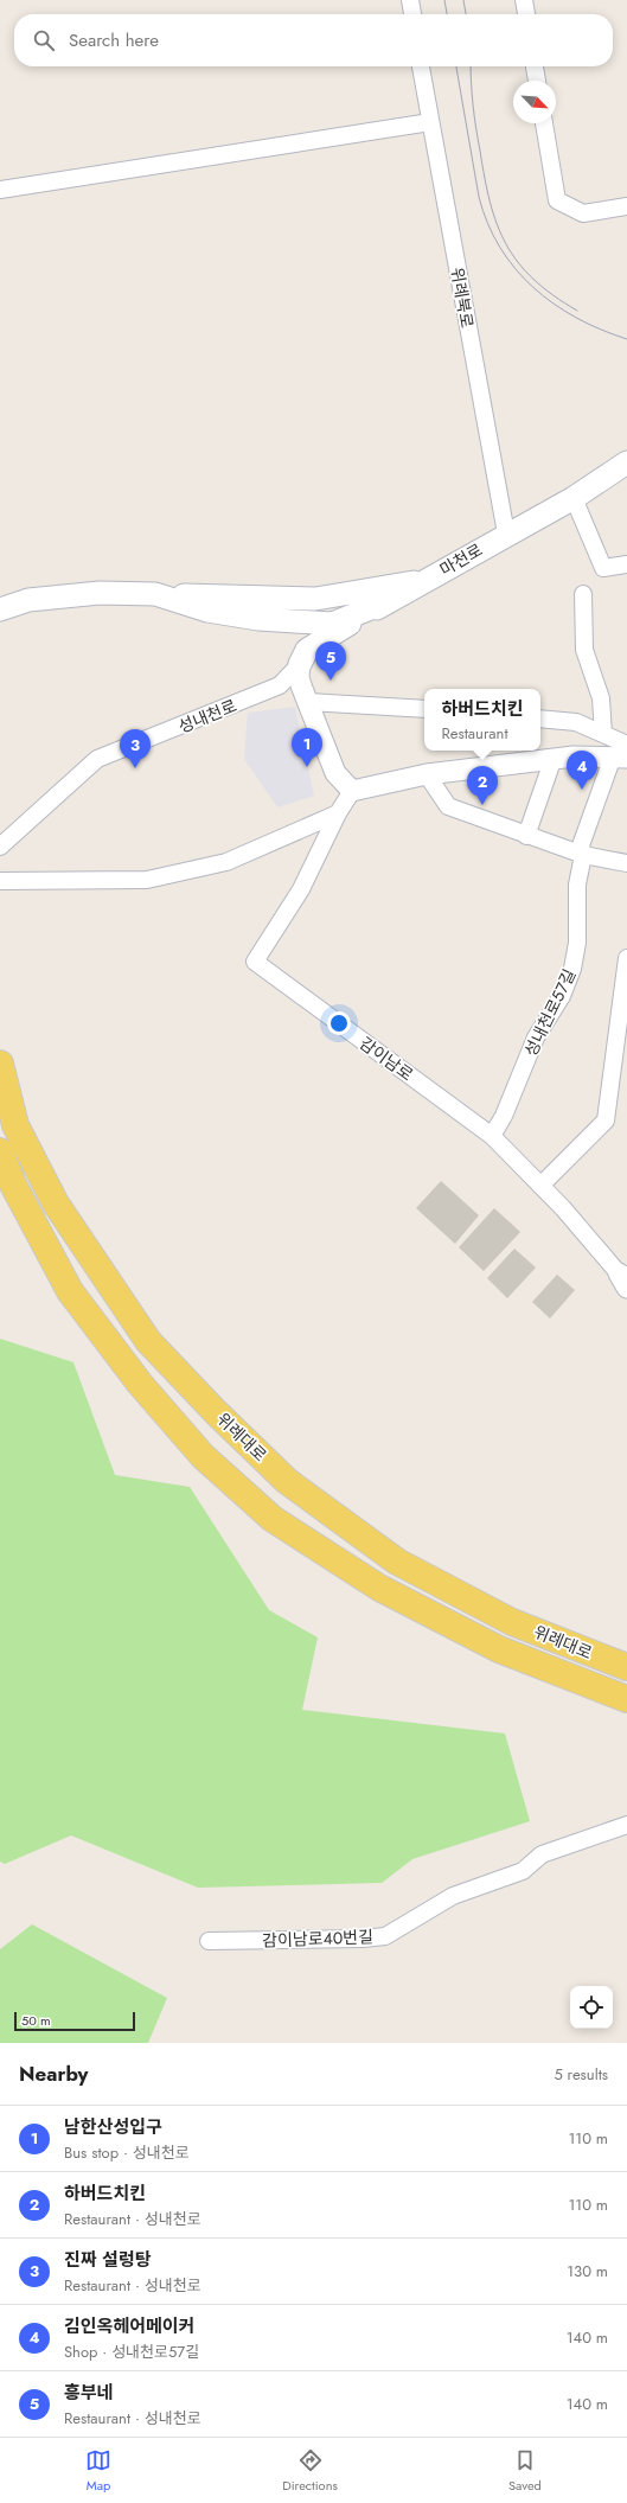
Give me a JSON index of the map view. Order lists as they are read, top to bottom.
{
  "streets": {
    "main road": ["마천로", "위례대로"],
    "street": [
      "위례북로",
      "성내천로",
      "성내천로57길",
      "감이남로",
      "감이남로40번길"
    ]
  },
  "crossings": [
    ["위례북로", "마천로"],
    ["마천로", "성내천로"],
    ["성내천로57길", "감이남로"]
  ],
  "scale_bar": "50 m",
  "north": "bottom right",
  "page": {
    "search": "Search here",
    "pins": [
      "5",
      "1",
      "3",
      "4",
      "2"
    ],
    "popup": ["하버드치킨", "Restaurant"],
    "scale": "50 m",
    "heading": ["Nearby", "5 results"],
    "list": [
      {
        "mark": "1",
        "name": "남한산성입구",
        "note": "Bus stop · 성내천로",
        "value": "110 m"
      },
      {
        "mark": "2",
        "name": "하버드치킨",
        "note": "Restaurant · 성내천로",
        "value": "110 m"
      },
      {
        "mark": "3",
        "name": "진짜 설렁탕",
        "note": "Restaurant · 성내천로",
        "value": "130 m"
      },
      {
        "mark": "4",
        "name": "김인옥헤어메이커",
        "note": "Shop · 성내천로57길",
        "value": "140 m"
      },
      {
        "mark": "5",
        "name": "흥부네",
        "note": "Restaurant · 성내천로",
        "value": "140 m"
      }
    ],
    "nav": ["Map", "Directions", "Saved"]
  }
}
